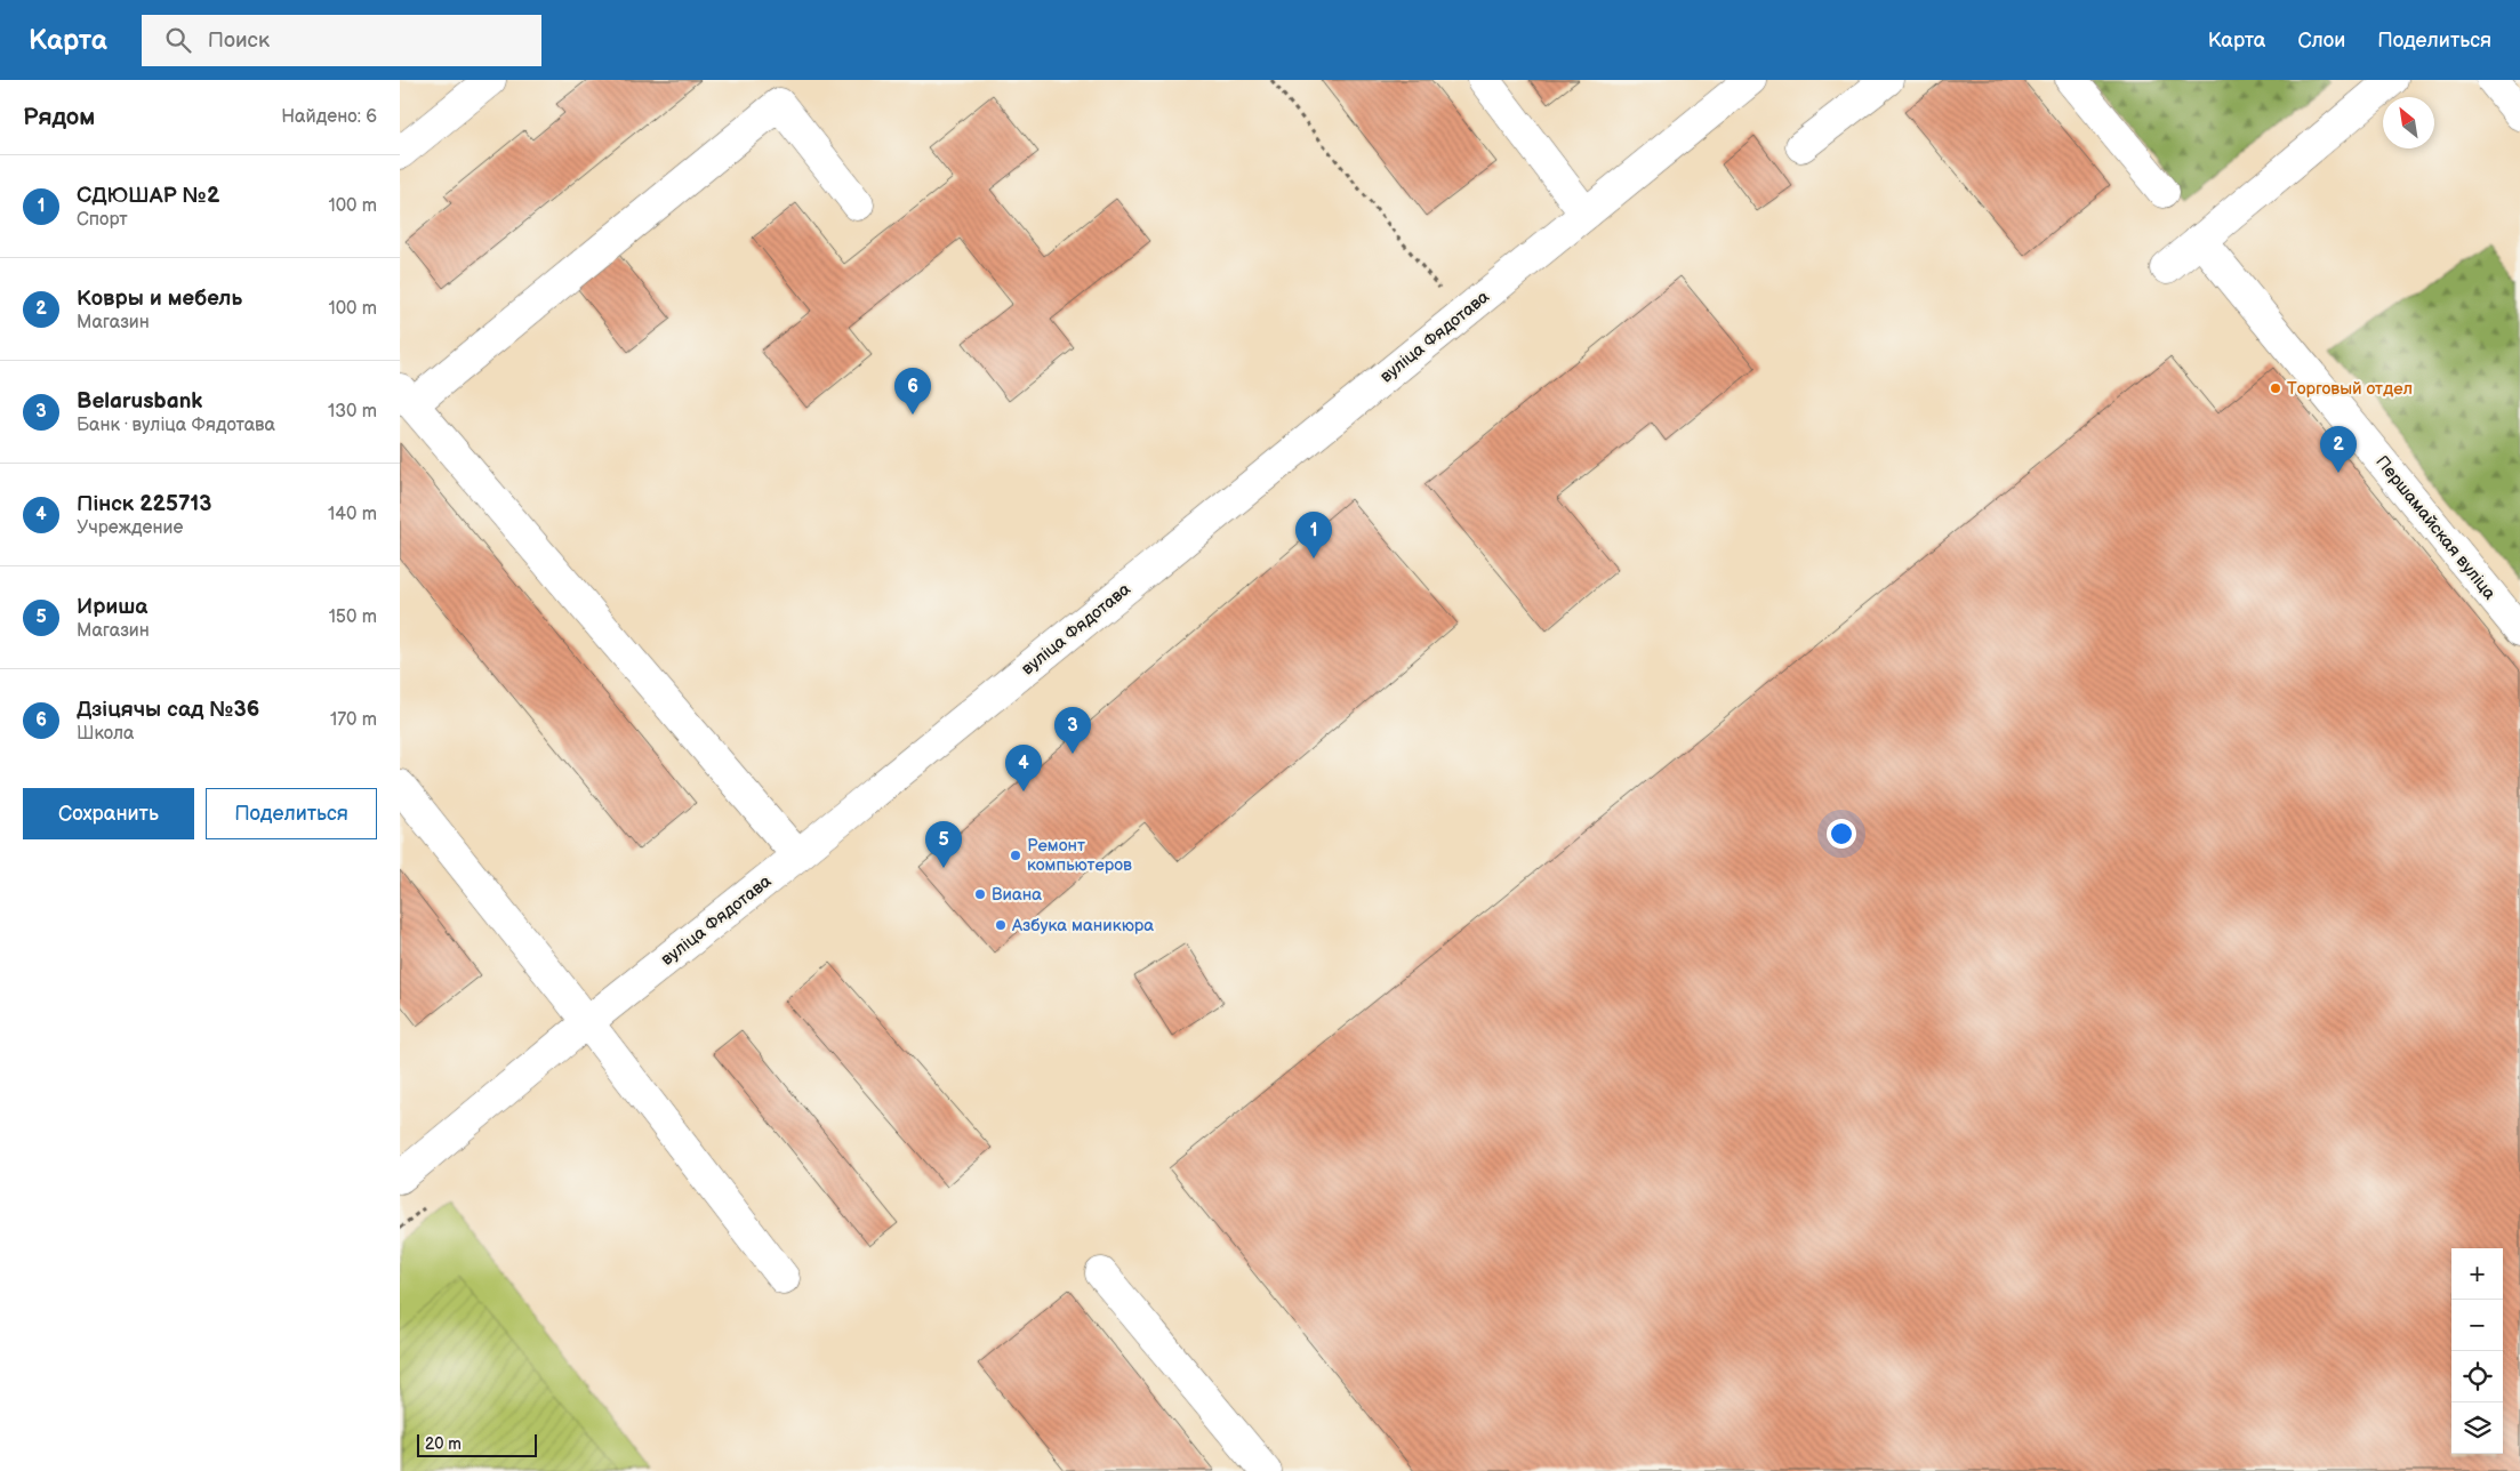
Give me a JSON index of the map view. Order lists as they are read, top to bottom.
{
  "streets": {
    "street": ["вуліца Фядотава", "Першамайская вуліца"]
  },
  "places": [
    "Торговый отдел",
    "Ремонт компьютеров",
    "Виана",
    "Азбука маникюра"
  ],
  "scale_bar": "20 m",
  "north": "top left",
  "page": {
    "header": "Карта",
    "search": "Поиск",
    "nav": ["Карта", "Слои", "Поделиться"],
    "heading": ["Рядом", "Найдено: 6"],
    "list": [
      {
        "mark": "1",
        "name": "СДЮШАР №2",
        "note": "Спорт",
        "value": "100 m"
      },
      {
        "mark": "2",
        "name": "Ковры и мебель",
        "note": "Магазин",
        "value": "100 m"
      },
      {
        "mark": "3",
        "name": "Belarusbank",
        "note": "Банк · вуліца Фядотава",
        "value": "130 m"
      },
      {
        "mark": "4",
        "name": "Пінск 225713",
        "note": "Учреждение",
        "value": "140 m"
      },
      {
        "mark": "5",
        "name": "Ириша",
        "note": "Магазин",
        "value": "150 m"
      },
      {
        "mark": "6",
        "name": "Дзіцячы сад №36",
        "note": "Школа",
        "value": "170 m"
      }
    ],
    "pins": [
      "6",
      "2",
      "1",
      "3",
      "4",
      "5"
    ],
    "buttons": ["Сохранить", "Поделиться"],
    "map_buttons": ["+", "−"],
    "scale": "20 m"
  }
}
